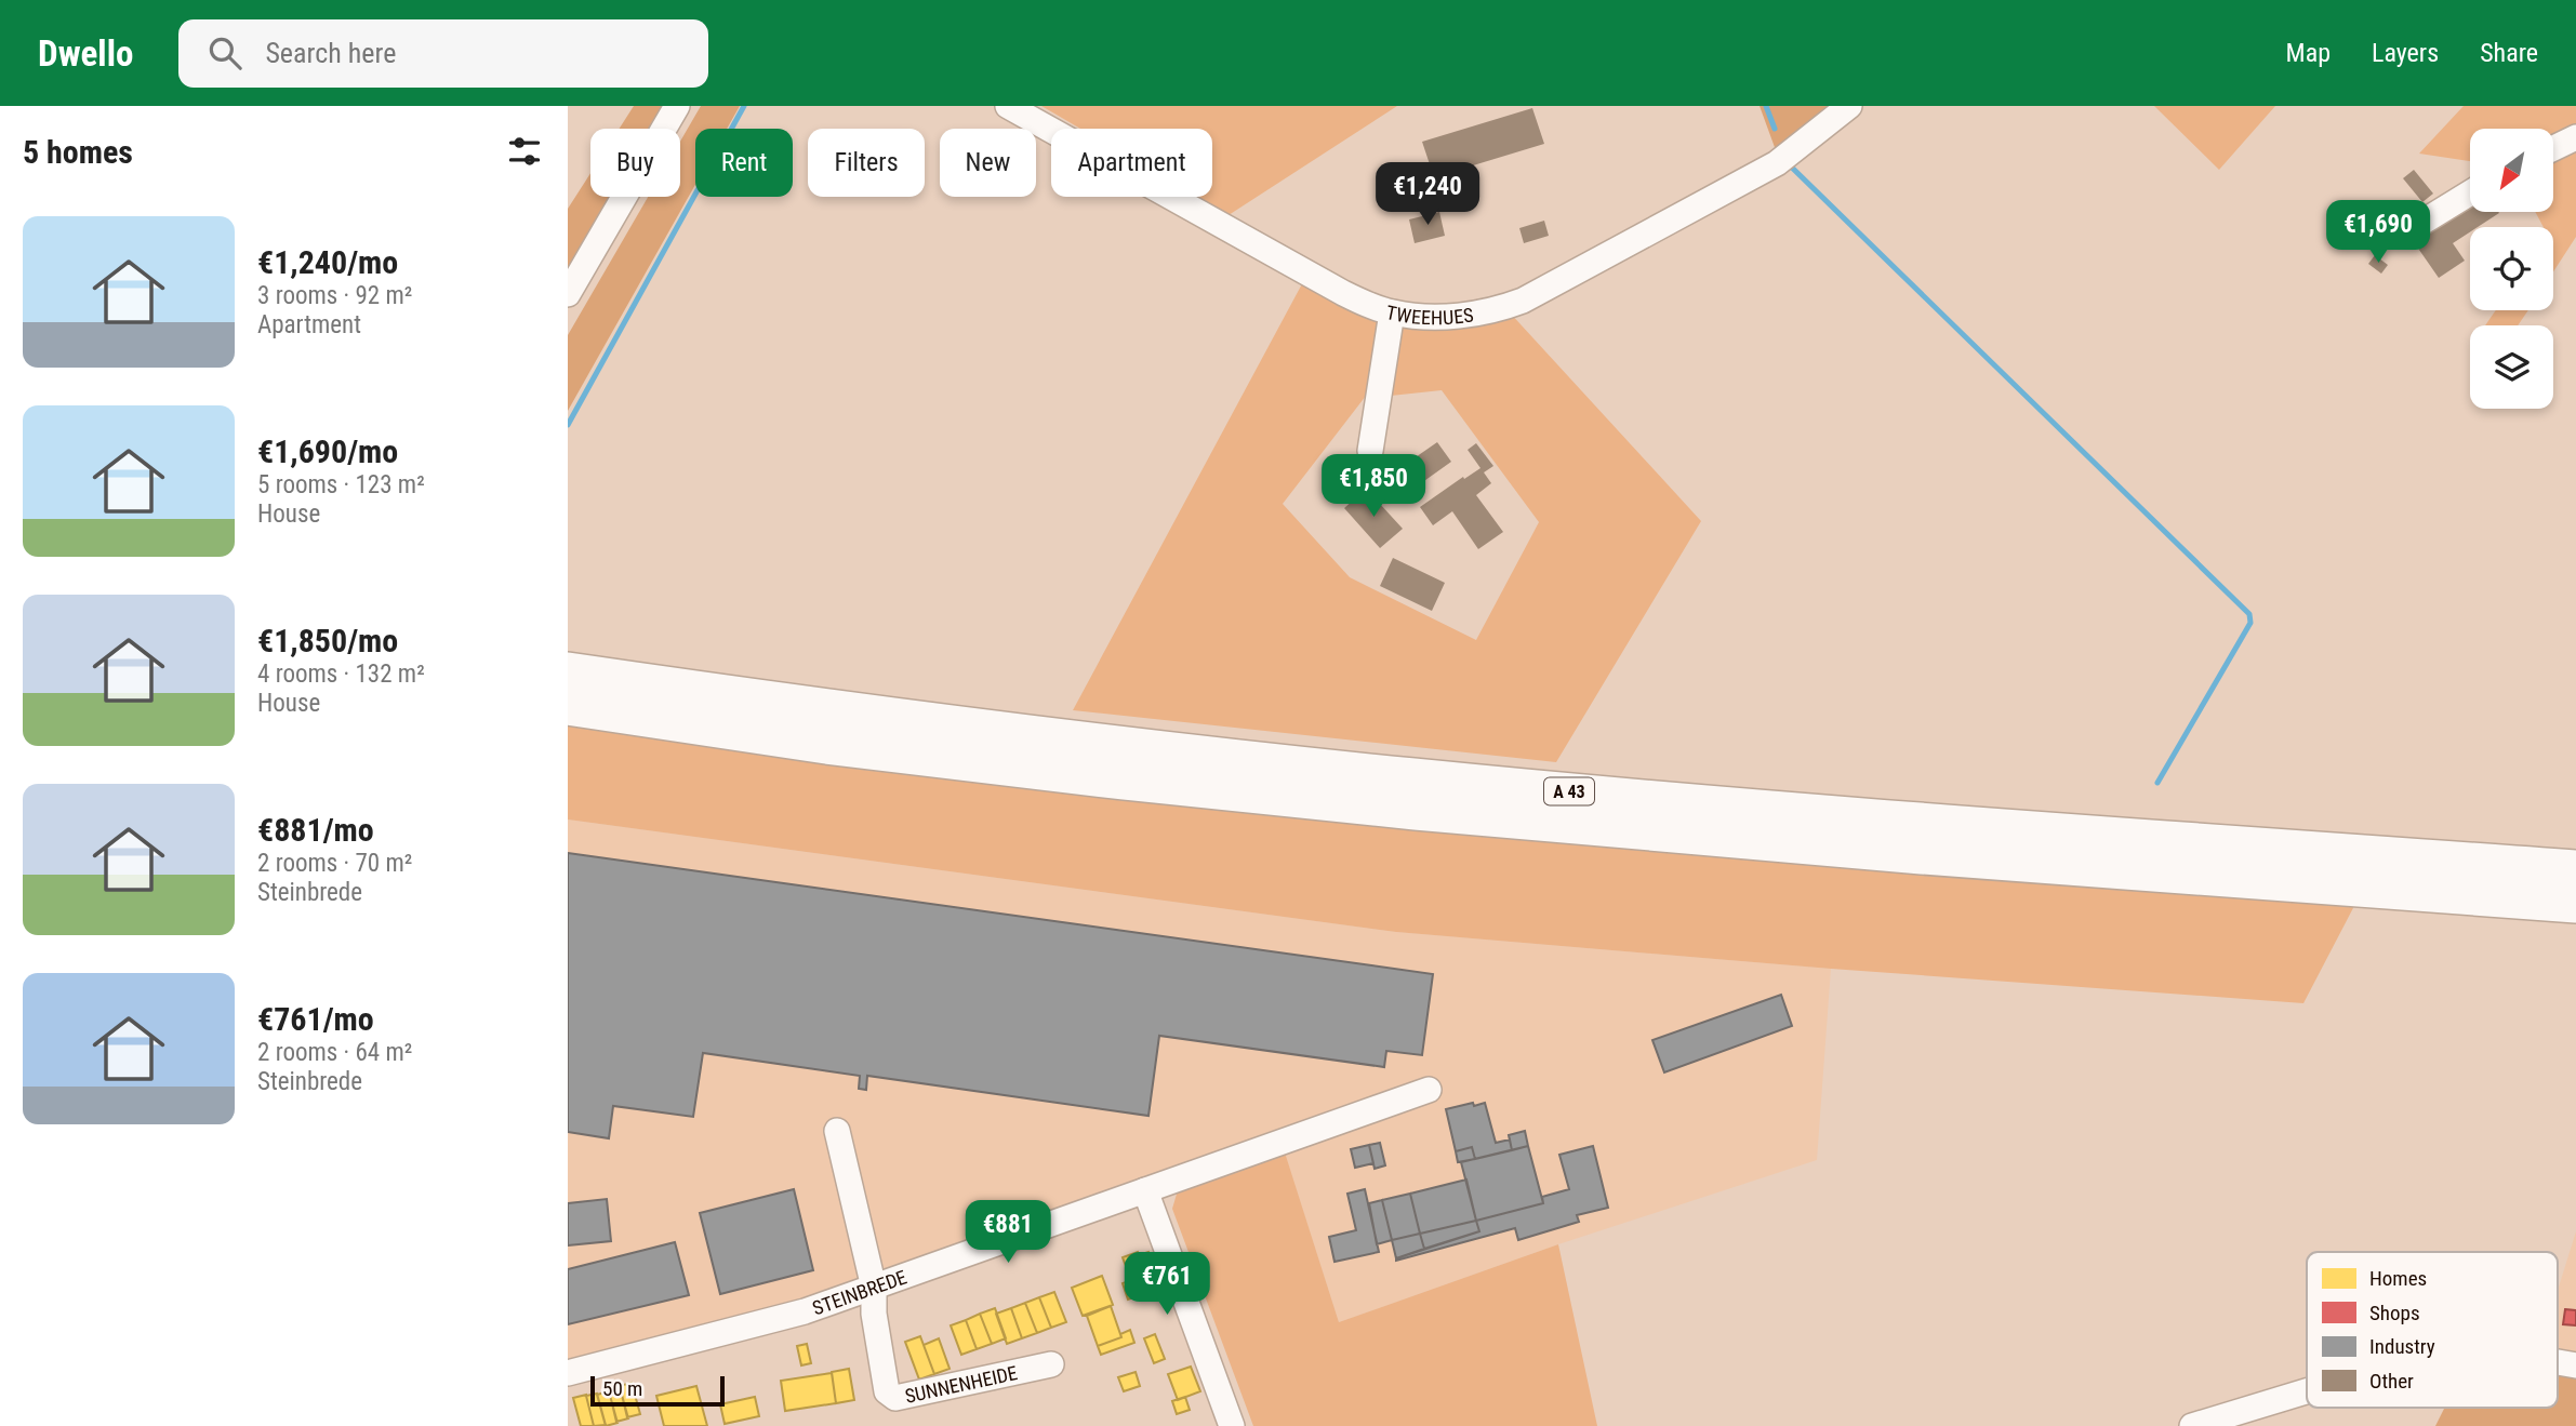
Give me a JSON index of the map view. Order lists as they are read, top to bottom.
{
  "streets": {
    "highway": ["A 43"],
    "street": ["TWEEHUES", "STEINBREDE", "SUNNENHEIDE"]
  },
  "crossings": [
    ["STEINBREDE", "SUNNENHEIDE"]
  ],
  "legend": [
    "Homes",
    "Shops",
    "Industry",
    "Other"
  ],
  "scale_bar": "50 m",
  "north": "bottom left",
  "page": {
    "header": "Dwello",
    "search": "Search here",
    "nav": ["Map", "Layers", "Share"],
    "heading": "5 homes",
    "chip": [
      "Buy",
      "Rent",
      "Filters",
      "New",
      "Apartment"
    ],
    "price": [
      "€1,240",
      "€1,690",
      "€1,850",
      "€881",
      "€761"
    ],
    "list": [
      {
        "name": "€1,240/mo",
        "note": "3 rooms · 92 m² · Apartment"
      },
      {
        "name": "€1,690/mo",
        "note": "5 rooms · 123 m² · House"
      },
      {
        "name": "€1,850/mo",
        "note": "4 rooms · 132 m² · House"
      },
      {
        "name": "€881/mo",
        "note": "2 rooms · 70 m² · Steinbrede"
      },
      {
        "name": "€761/mo",
        "note": "2 rooms · 64 m² · Steinbrede"
      }
    ],
    "scale": "50 m"
  }
}
